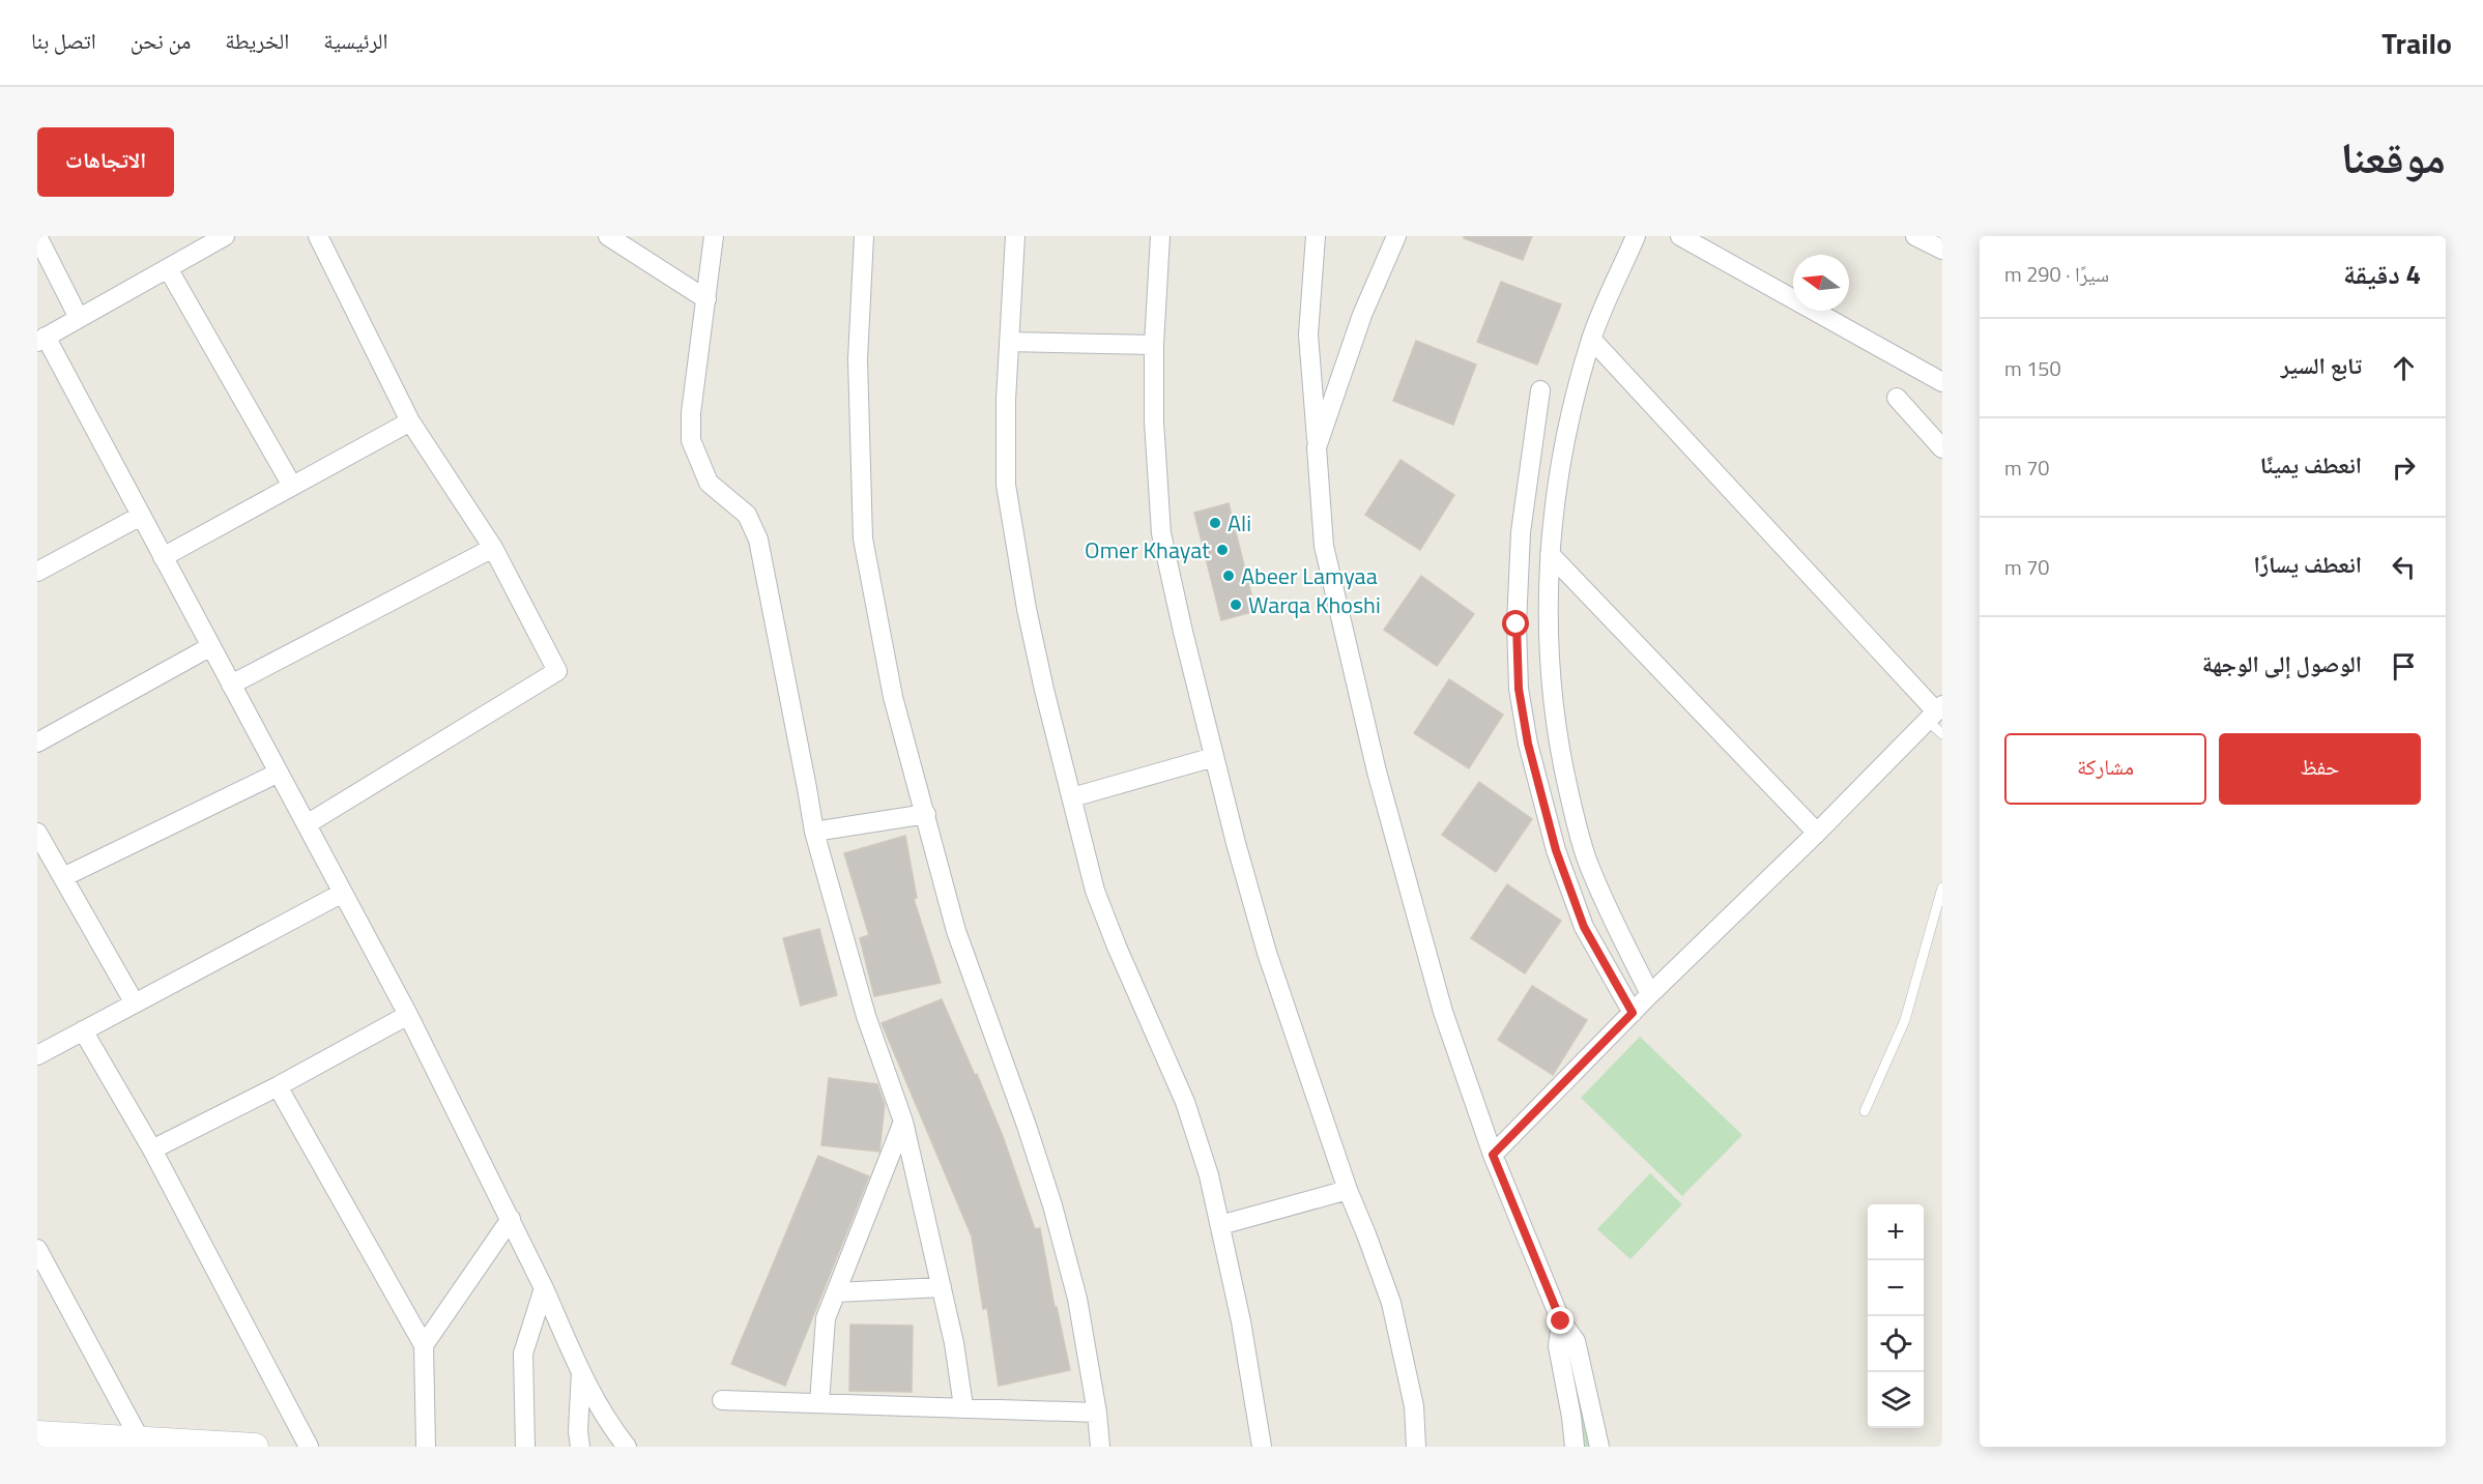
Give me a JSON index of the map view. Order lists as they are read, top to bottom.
{
  "places": [
    "Ali",
    "Omer Khayat",
    "Abeer Lamyaa",
    "Warqa Khoshi"
  ],
  "north": "left",
  "page": {
    "header": "Trailo",
    "nav": [
      "الرئيسية",
      "الخريطة",
      "من نحن",
      "اتصل بنا"
    ],
    "title": "موقعنا",
    "buttons": [
      "الاتجاهات",
      ["حفظ", "مشاركة"]
    ],
    "heading": ["4 دقيقة", "سيرًا · 290 m"],
    "list": [
      ["تابع السير", "150 m"],
      ["انعطف يمينًا", "70 m"],
      ["انعطف يسارًا", "70 m"],
      "الوصول إلى الوجهة"
    ],
    "map_buttons": ["+", "−"]
  }
}
